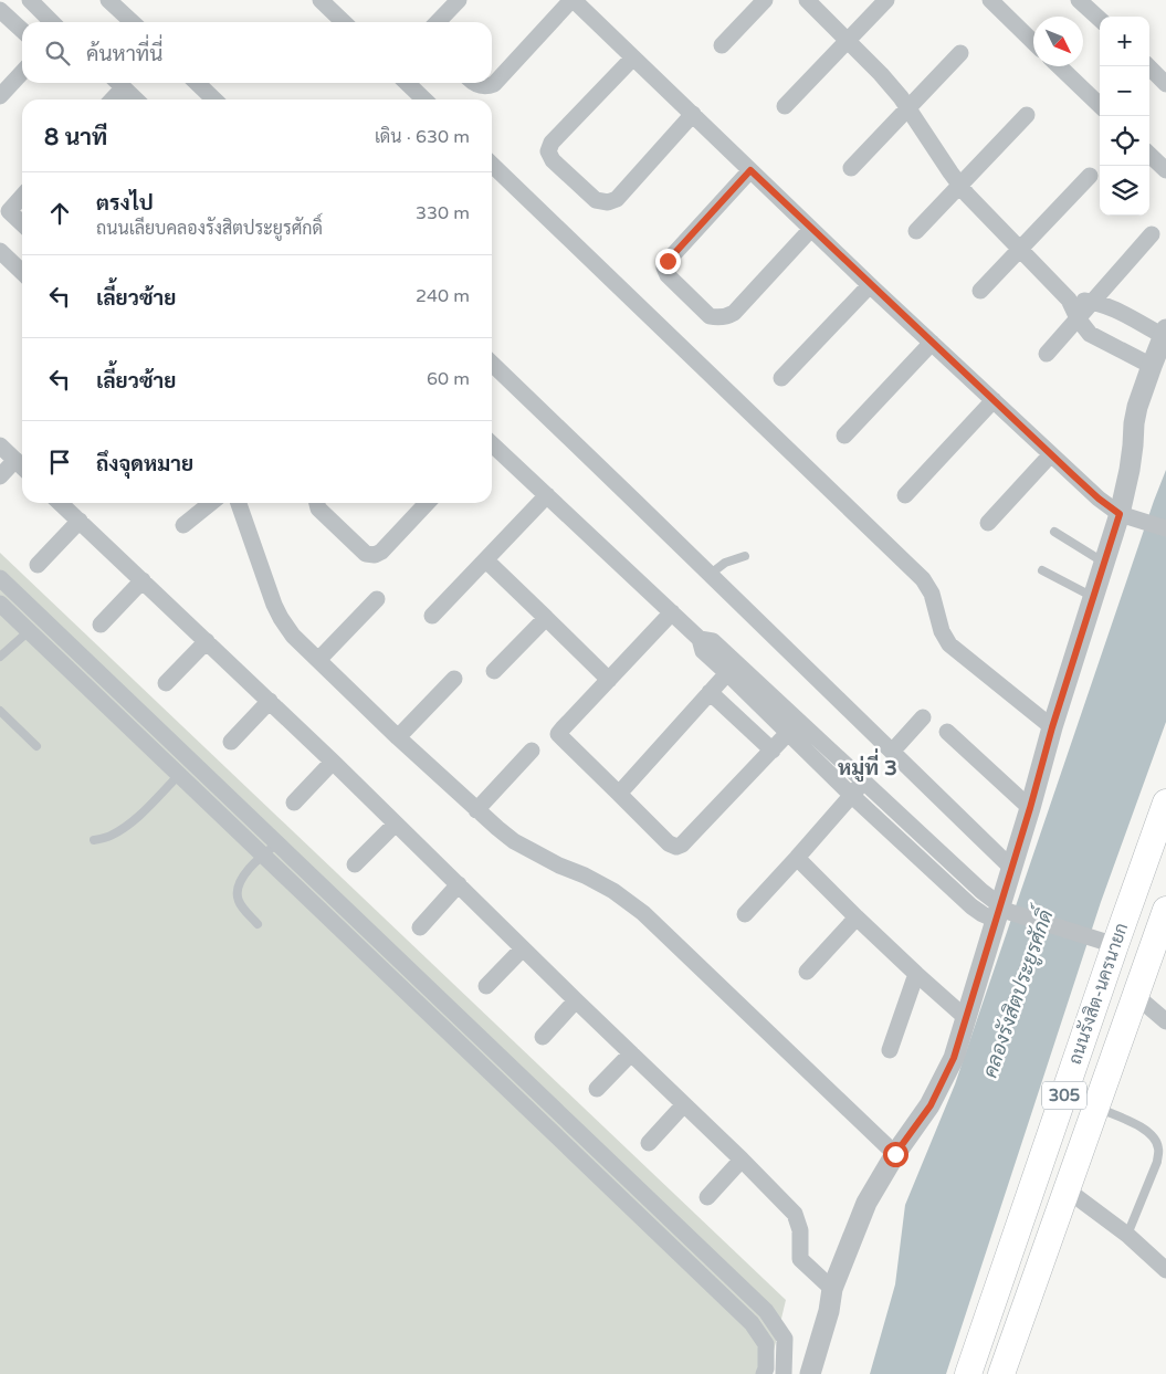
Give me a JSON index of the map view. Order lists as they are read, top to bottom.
{
  "streets": {
    "main road": ["ถนนรังสิต-นครนายก", "305"]
  },
  "districts": ["หมู่ที่ 3"],
  "water": ["คลองรังสิตประยูรศักดิ์"],
  "north": "bottom right",
  "page": {
    "map_buttons": ["+", "−"],
    "search": "ค้นหาที่นี่",
    "heading": ["8 นาที", "เดิน · 630 m"],
    "list": [
      ["ตรงไป", "ถนนเลียบคลองรังสิตประยูรศักดิ์", "330 m"],
      ["เลี้ยวซ้าย", "240 m"],
      ["เลี้ยวซ้าย", "60 m"],
      "ถึงจุดหมาย"
    ]
  }
}
